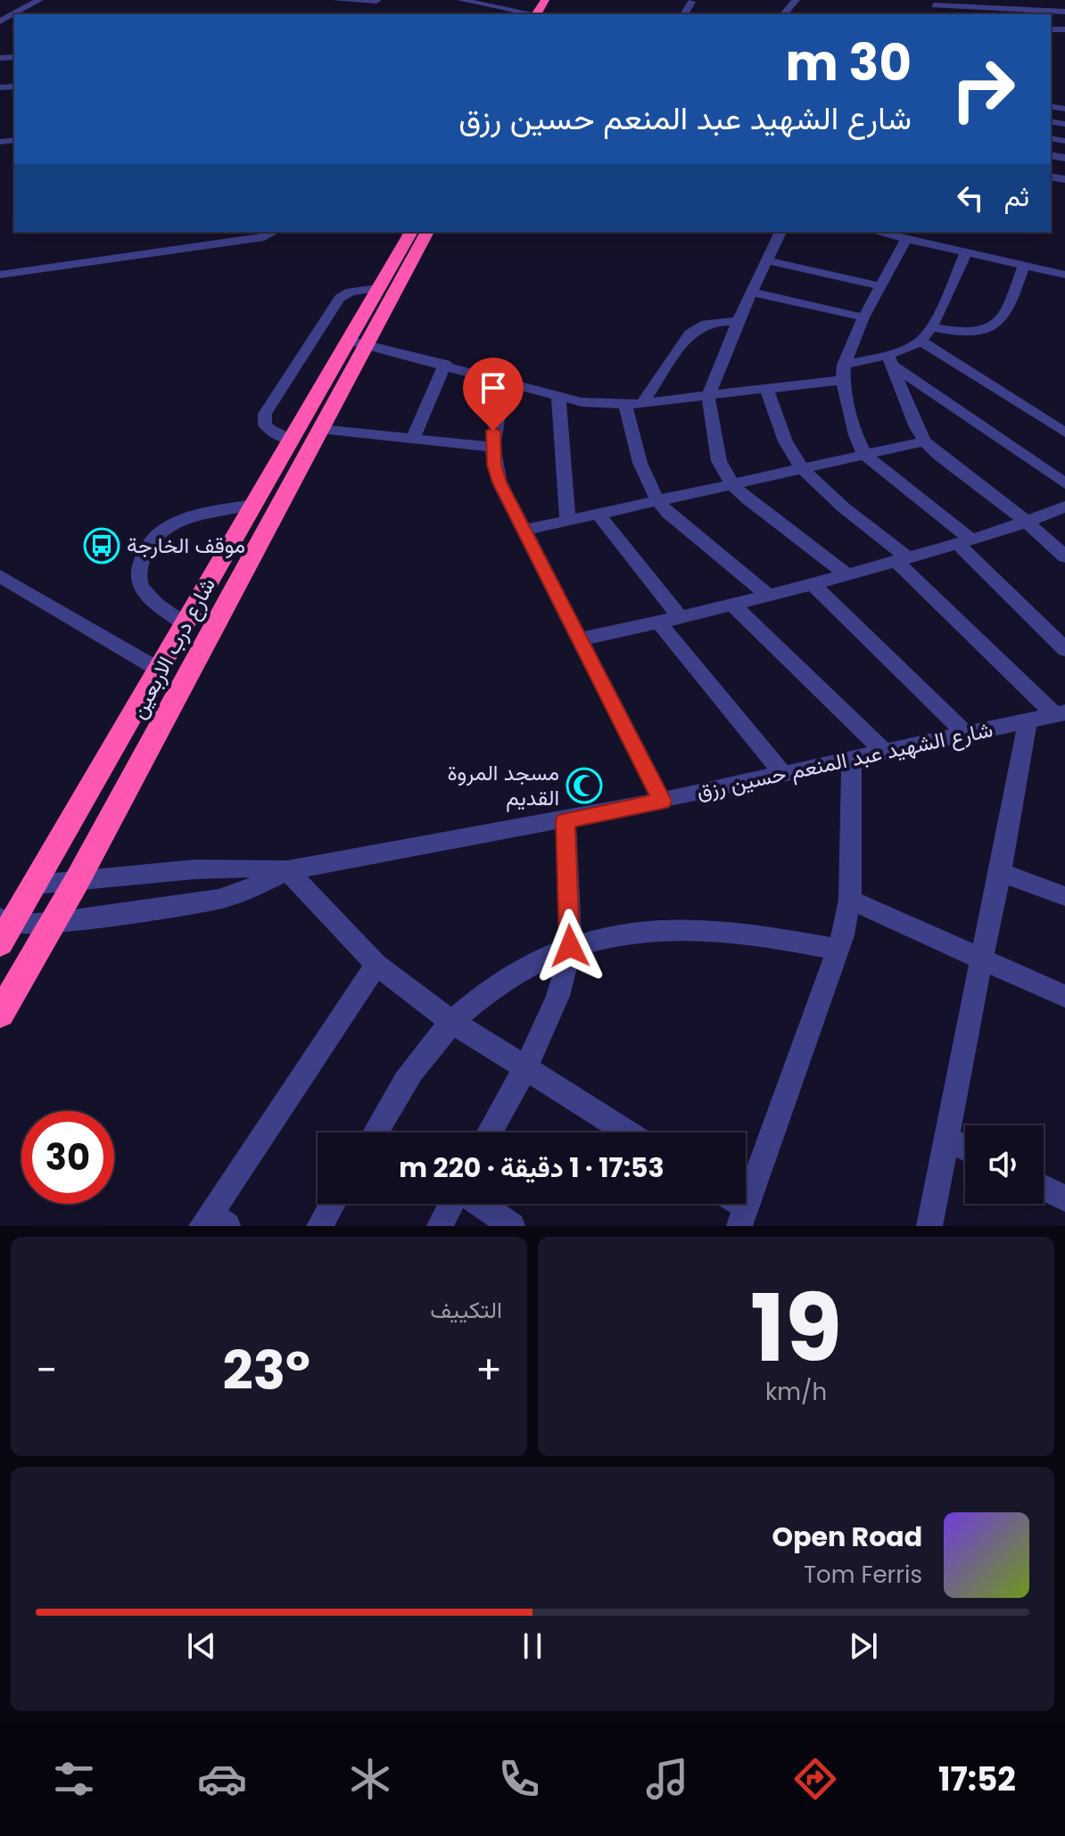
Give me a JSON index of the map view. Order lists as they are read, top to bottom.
{
  "streets": {
    "highway": ["شارع درب الاربعين"],
    "street": ["شارع الشهيد عبد المنعم حسين رزق"]
  },
  "crossings": [
    ["شارع درب الاربعين", "شارع الشهيد عبد المنعم حسين رزق"]
  ],
  "places": {
    "bus stop": ["موقف الخارجة"],
    "mosque": ["مسجد المروة القديم"]
  },
  "page": {
    "turn": ["30 m", "شارع الشهيد عبد المنعم حسين رزق"],
    "then": "ثم",
    "limit": "30",
    "trip": "17:53 · 1 دقيقة · 220 m",
    "tile": [
      ["19", "km/h"],
      "التكييف"
    ],
    "heat": ["−", "23°", "+"],
    "song": ["Open Road", "Tom Ferris"],
    "tabs": "17:52"
  }
}
